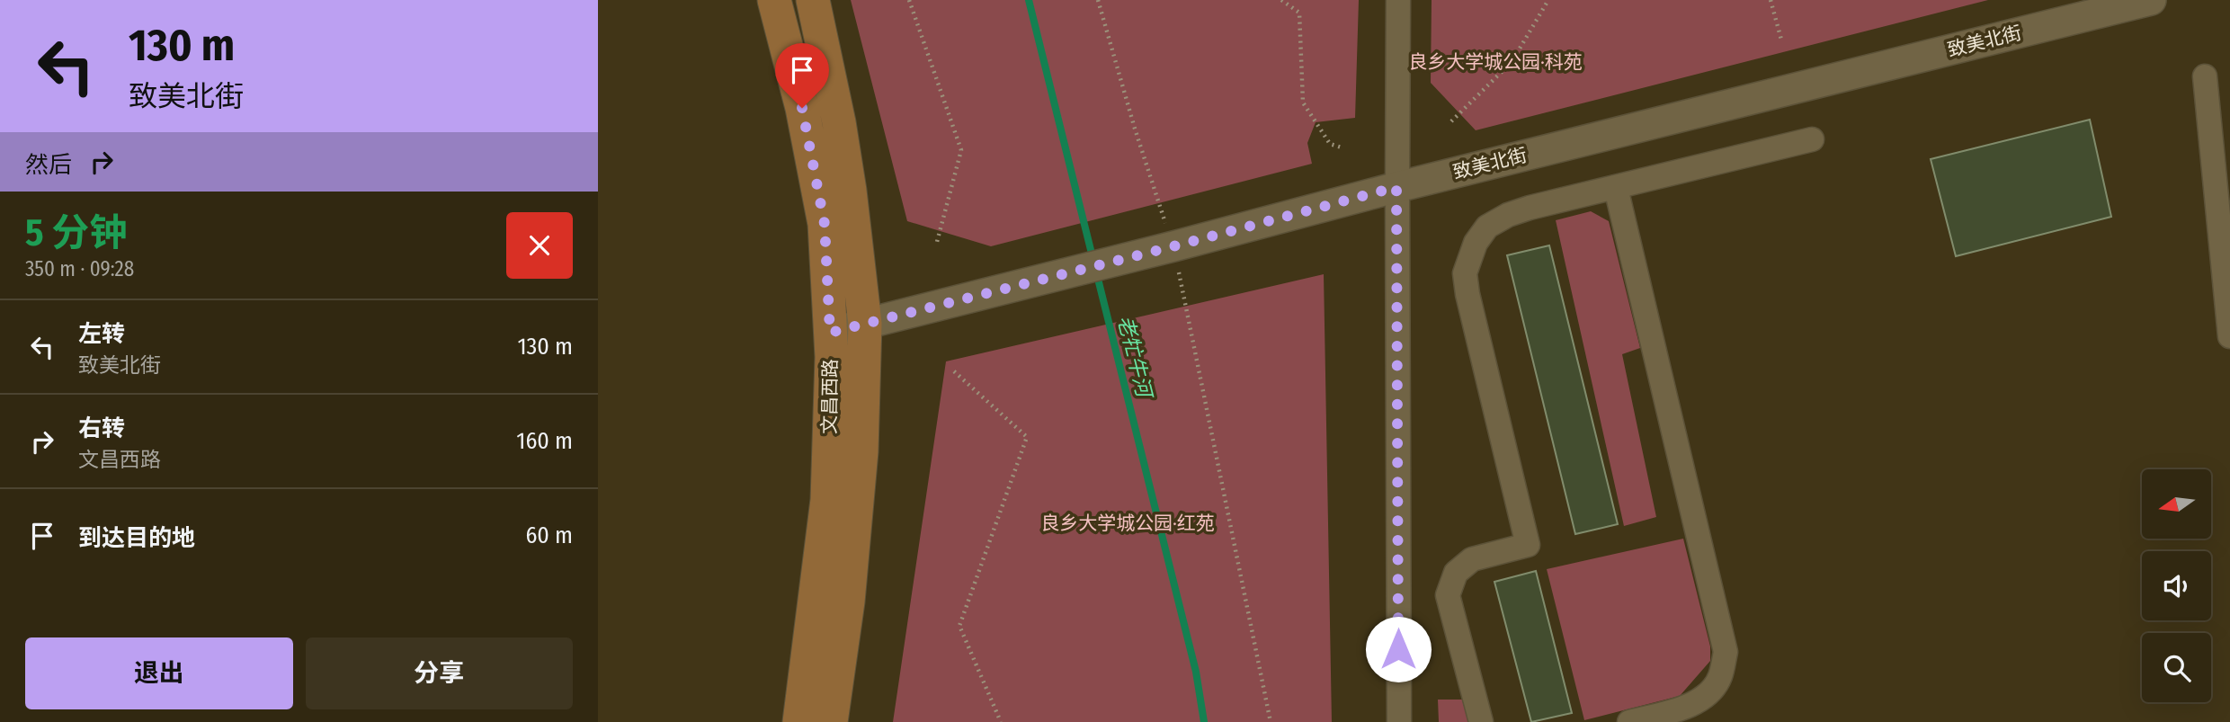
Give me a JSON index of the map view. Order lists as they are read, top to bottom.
{
  "streets": {
    "main road": ["文昌西路"],
    "street": ["致美北街"]
  },
  "crossings": [
    ["致美北街", "文昌西路"]
  ],
  "water": ["老牤牛河"],
  "parks": ["良乡大学城公园·科苑", "良乡大学城公园·红苑"],
  "north": "left",
  "page": {
    "turn": ["130 m", "致美北街"],
    "then": "然后",
    "heading": ["5 分钟", "350 m · 09:28"],
    "list": [
      {
        "name": "左转",
        "note": "致美北街",
        "value": "130 m"
      },
      {
        "name": "右转",
        "note": "文昌西路",
        "value": "160 m"
      },
      {
        "name": "到达目的地",
        "value": "60 m"
      }
    ],
    "buttons": ["退出", "分享"]
  }
}
